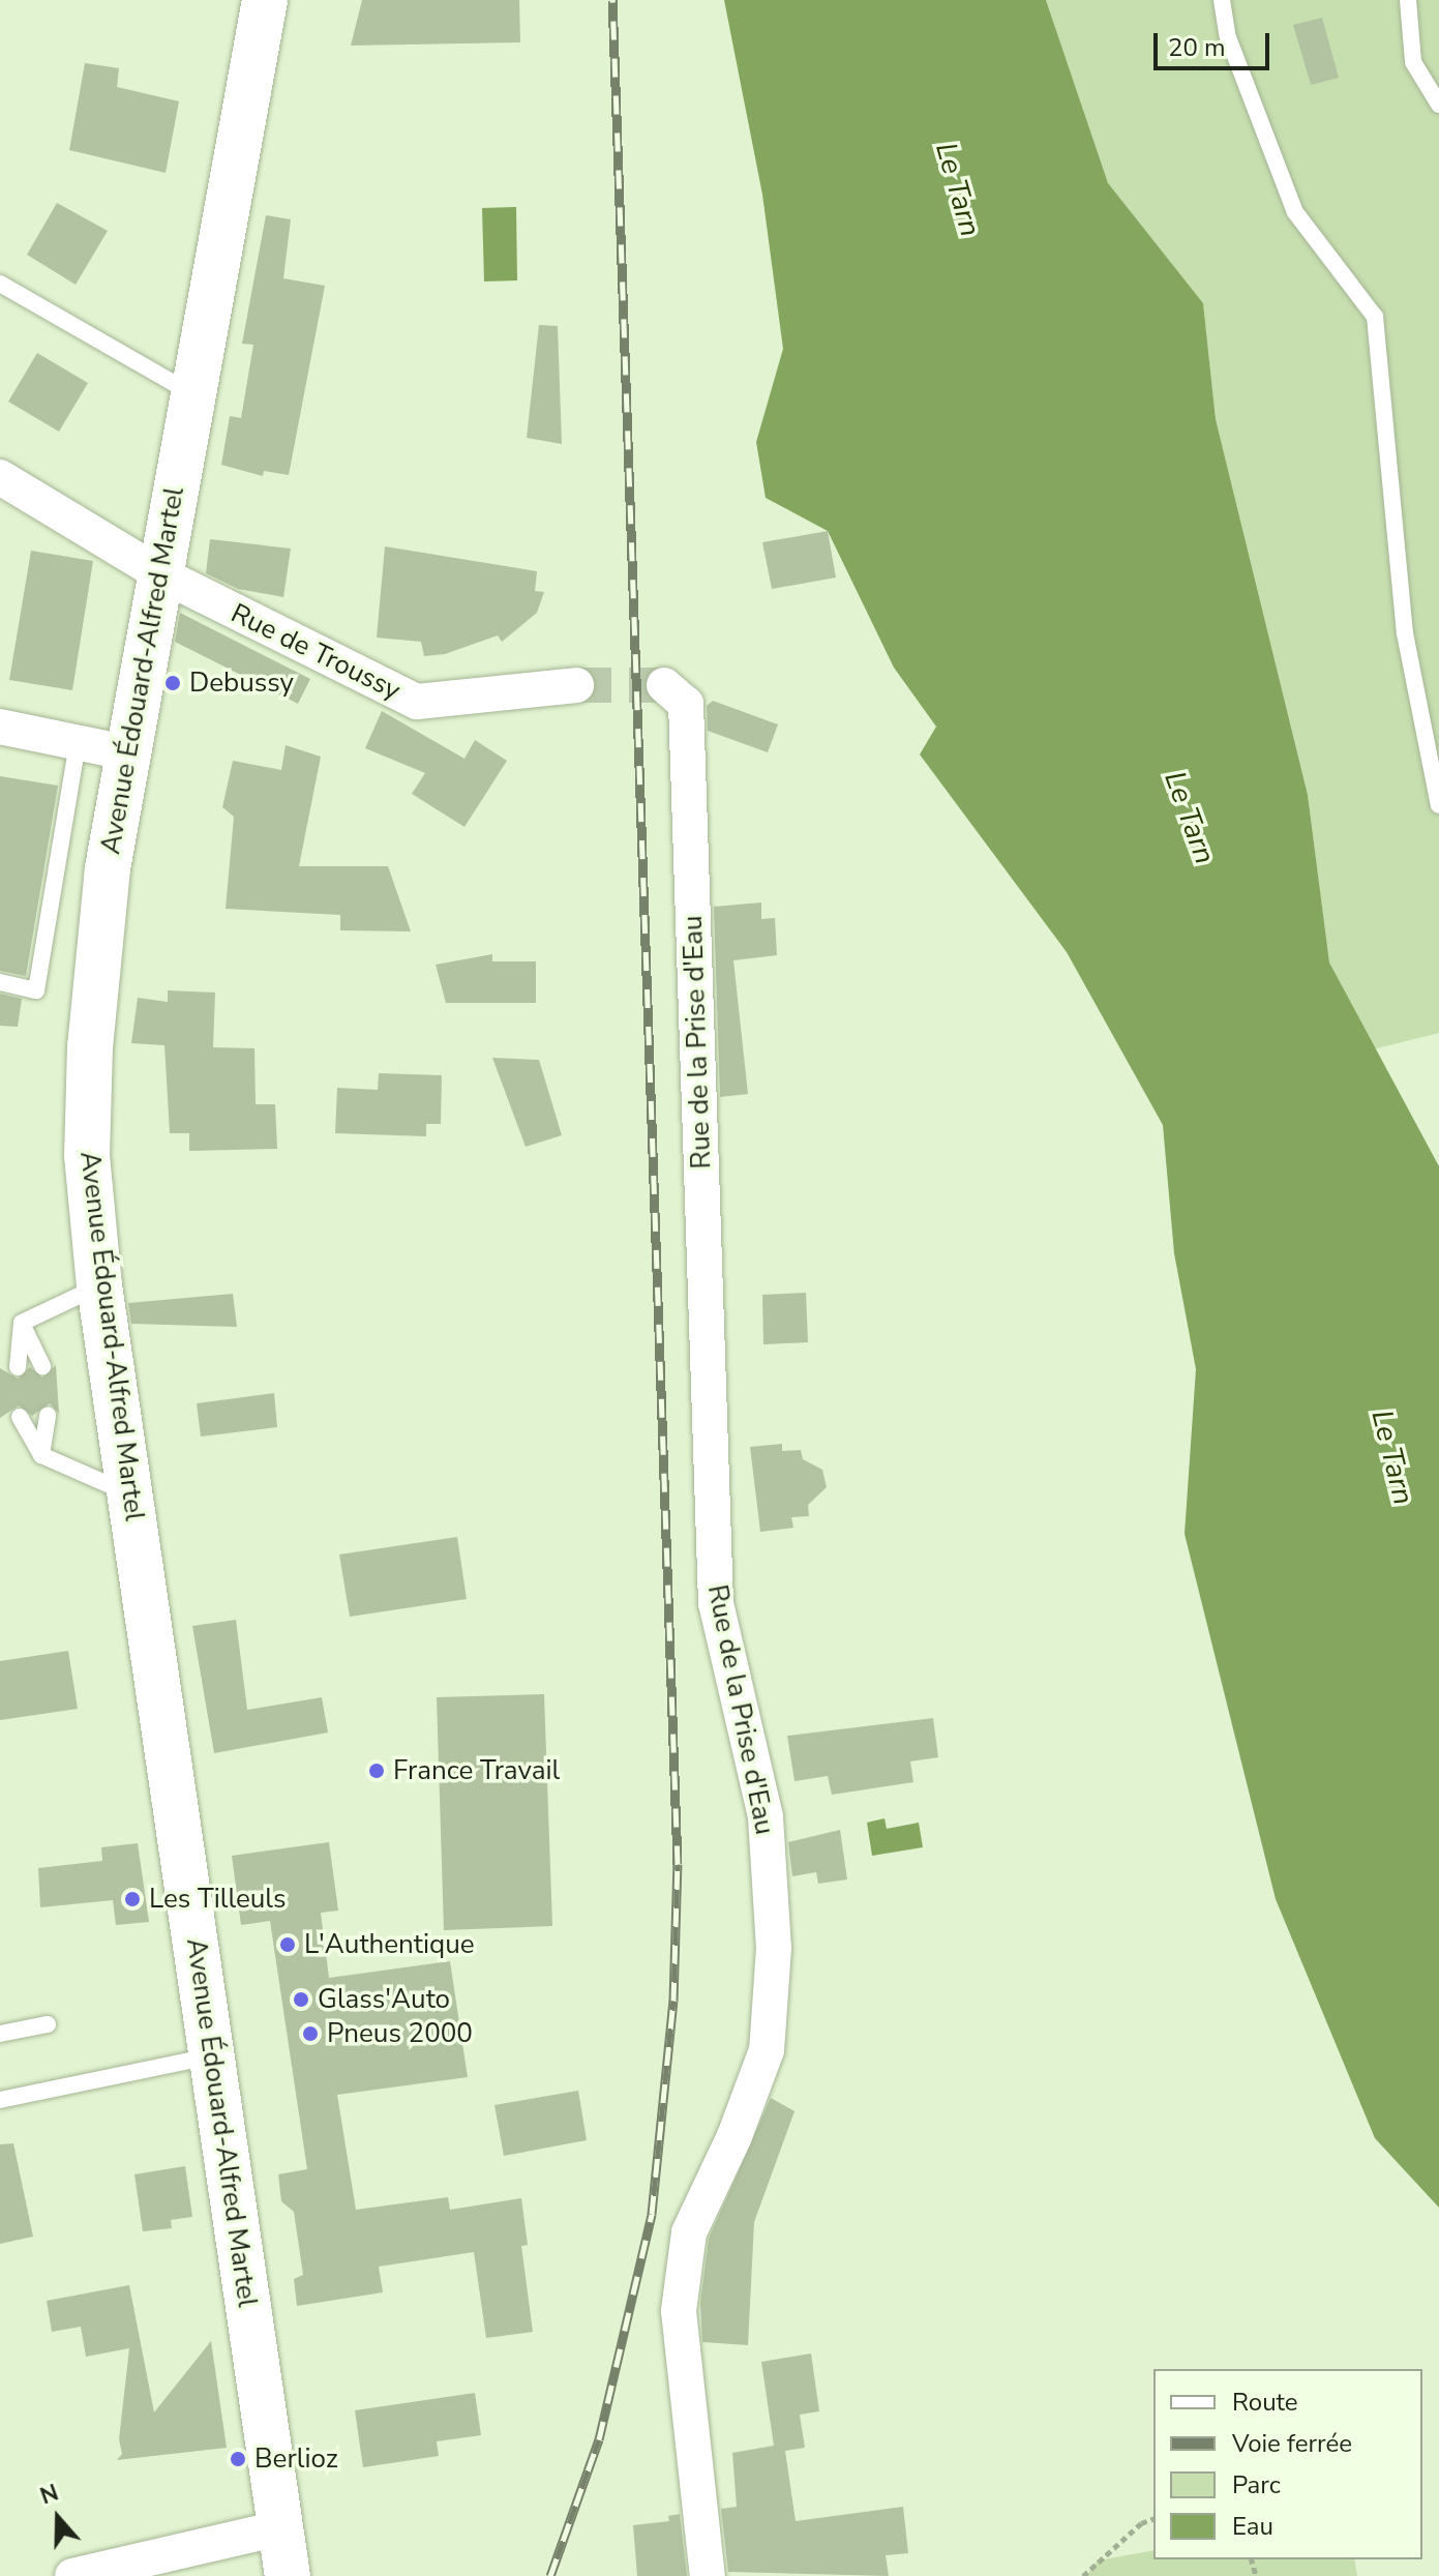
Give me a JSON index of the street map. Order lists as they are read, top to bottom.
{
  "streets": {
    "main road": ["Avenue Édouard-Alfred Martel"],
    "street": ["Rue de Troussy", "Rue de la Prise d'Eau"]
  },
  "crossings": [
    ["Rue de Troussy", "Avenue Édouard-Alfred Martel"]
  ],
  "water": ["Le Tarn"],
  "places": [
    "Debussy",
    "France Travail",
    "Les Tilleuls",
    "L'Authentique",
    "Glass'Auto",
    "Pneus 2000",
    "Berlioz"
  ],
  "legend": [
    "Route",
    "Voie ferrée",
    "Parc",
    "Eau"
  ],
  "scale_bar": "20 m",
  "north": "top"
}
